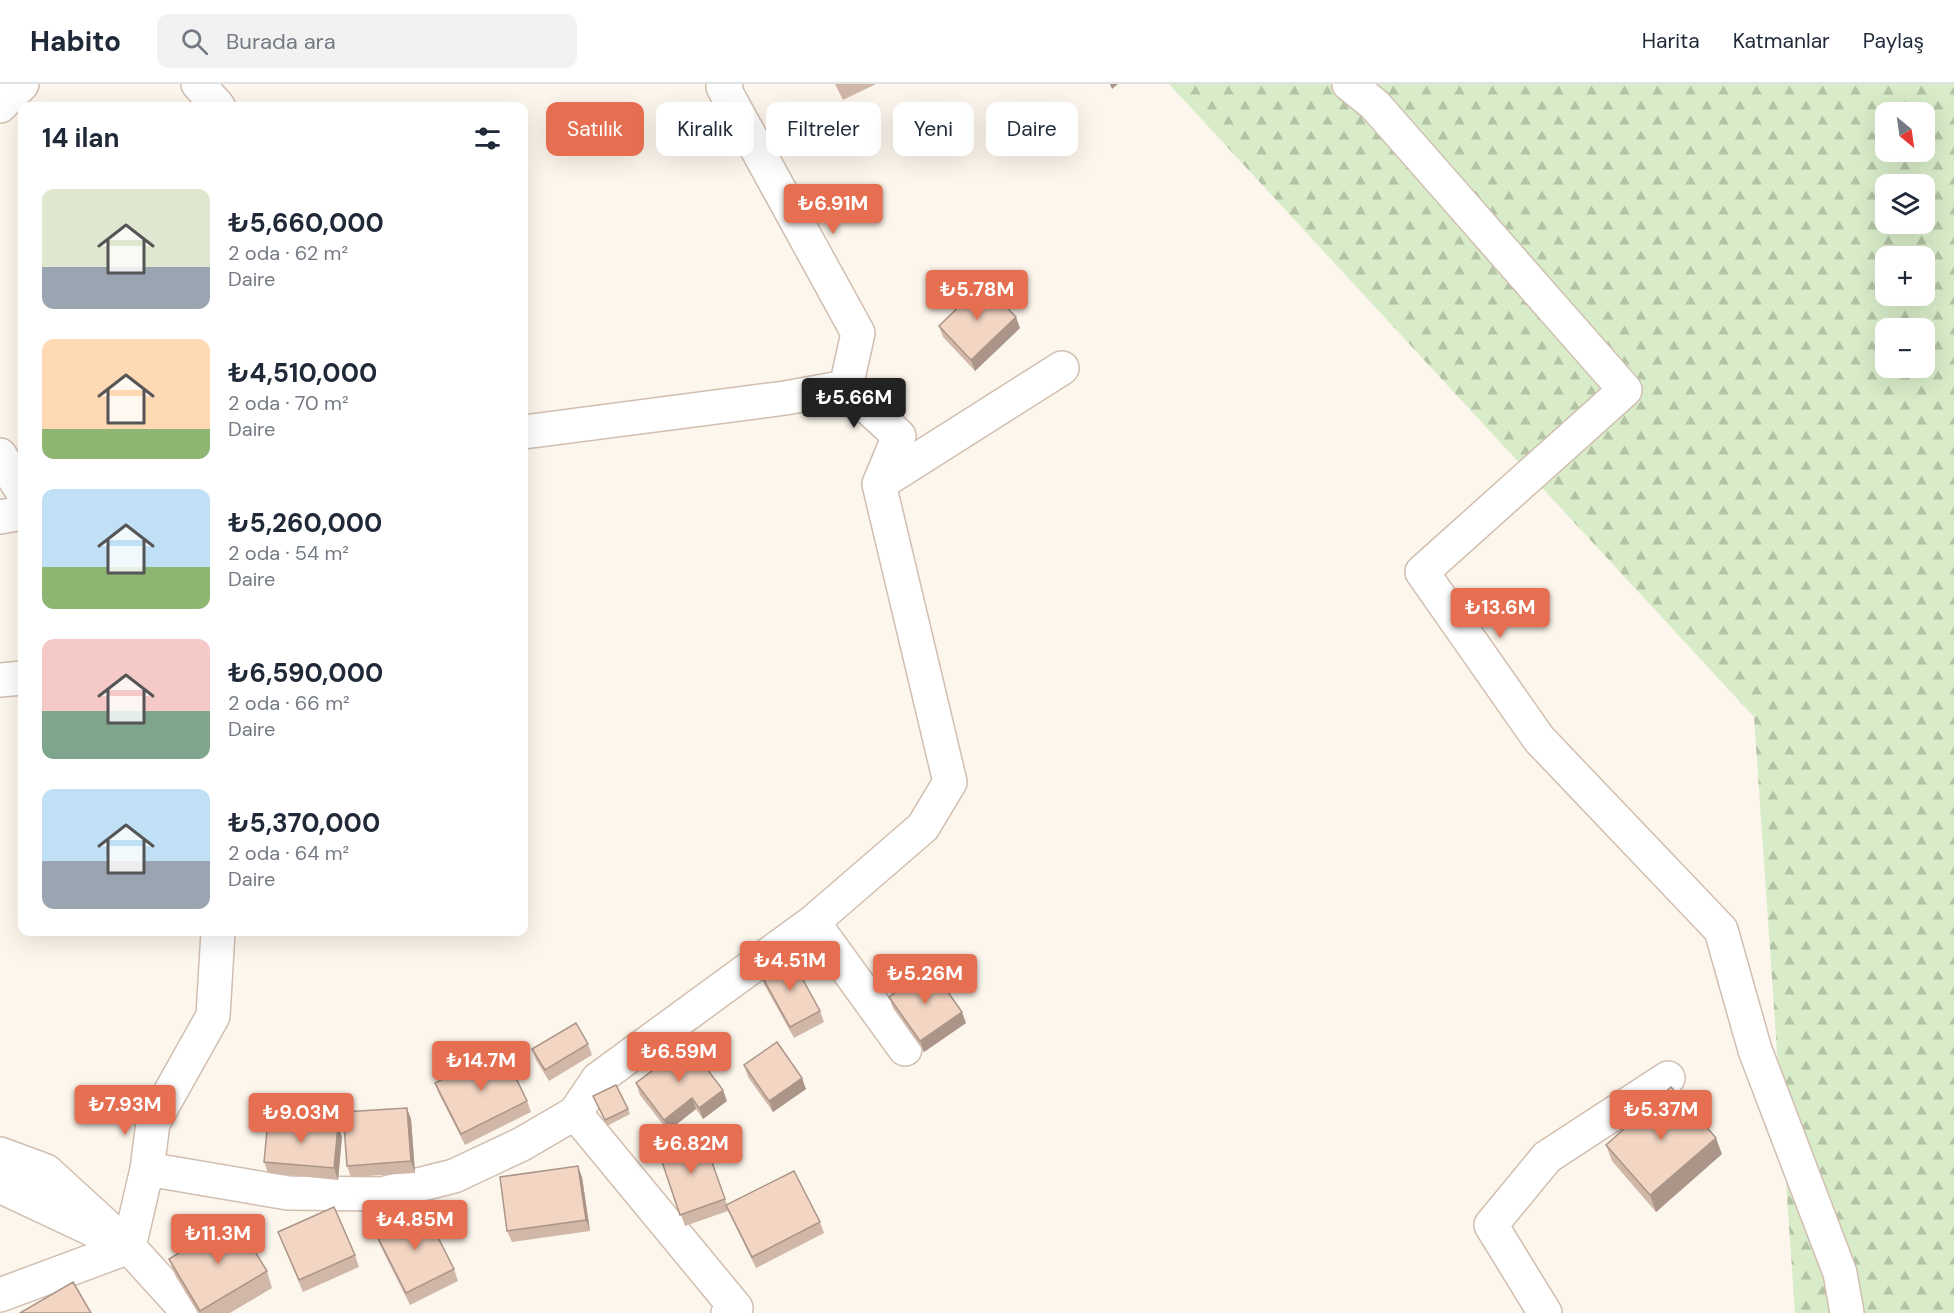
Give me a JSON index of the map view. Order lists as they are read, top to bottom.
{
  "north": "bottom right",
  "page": {
    "header": "Habito",
    "search": "Burada ara",
    "nav": ["Harita", "Katmanlar", "Paylaş"],
    "map_buttons": ["+", "−"],
    "chip": [
      "Satılık",
      "Kiralık",
      "Filtreler",
      "Yeni",
      "Daire"
    ],
    "heading": "14 ilan",
    "list": [
      {
        "name": "₺5,660,000",
        "note": "2 oda · 62 m² · Daire"
      },
      {
        "name": "₺4,510,000",
        "note": "2 oda · 70 m² · Daire"
      },
      {
        "name": "₺5,260,000",
        "note": "2 oda · 54 m² · Daire"
      },
      {
        "name": "₺6,590,000",
        "note": "2 oda · 66 m² · Daire"
      },
      {
        "name": "₺5,370,000",
        "note": "2 oda · 64 m² · Daire"
      }
    ],
    "price": [
      "₺6.91M",
      "₺5.78M",
      "₺5.66M",
      "₺13.6M",
      "₺4.51M",
      "₺5.26M",
      "₺6.59M",
      "₺14.7M",
      "₺7.93M",
      "₺5.37M",
      "₺9.03M",
      "₺6.82M",
      "₺4.85M",
      "₺11.3M"
    ]
  }
}
